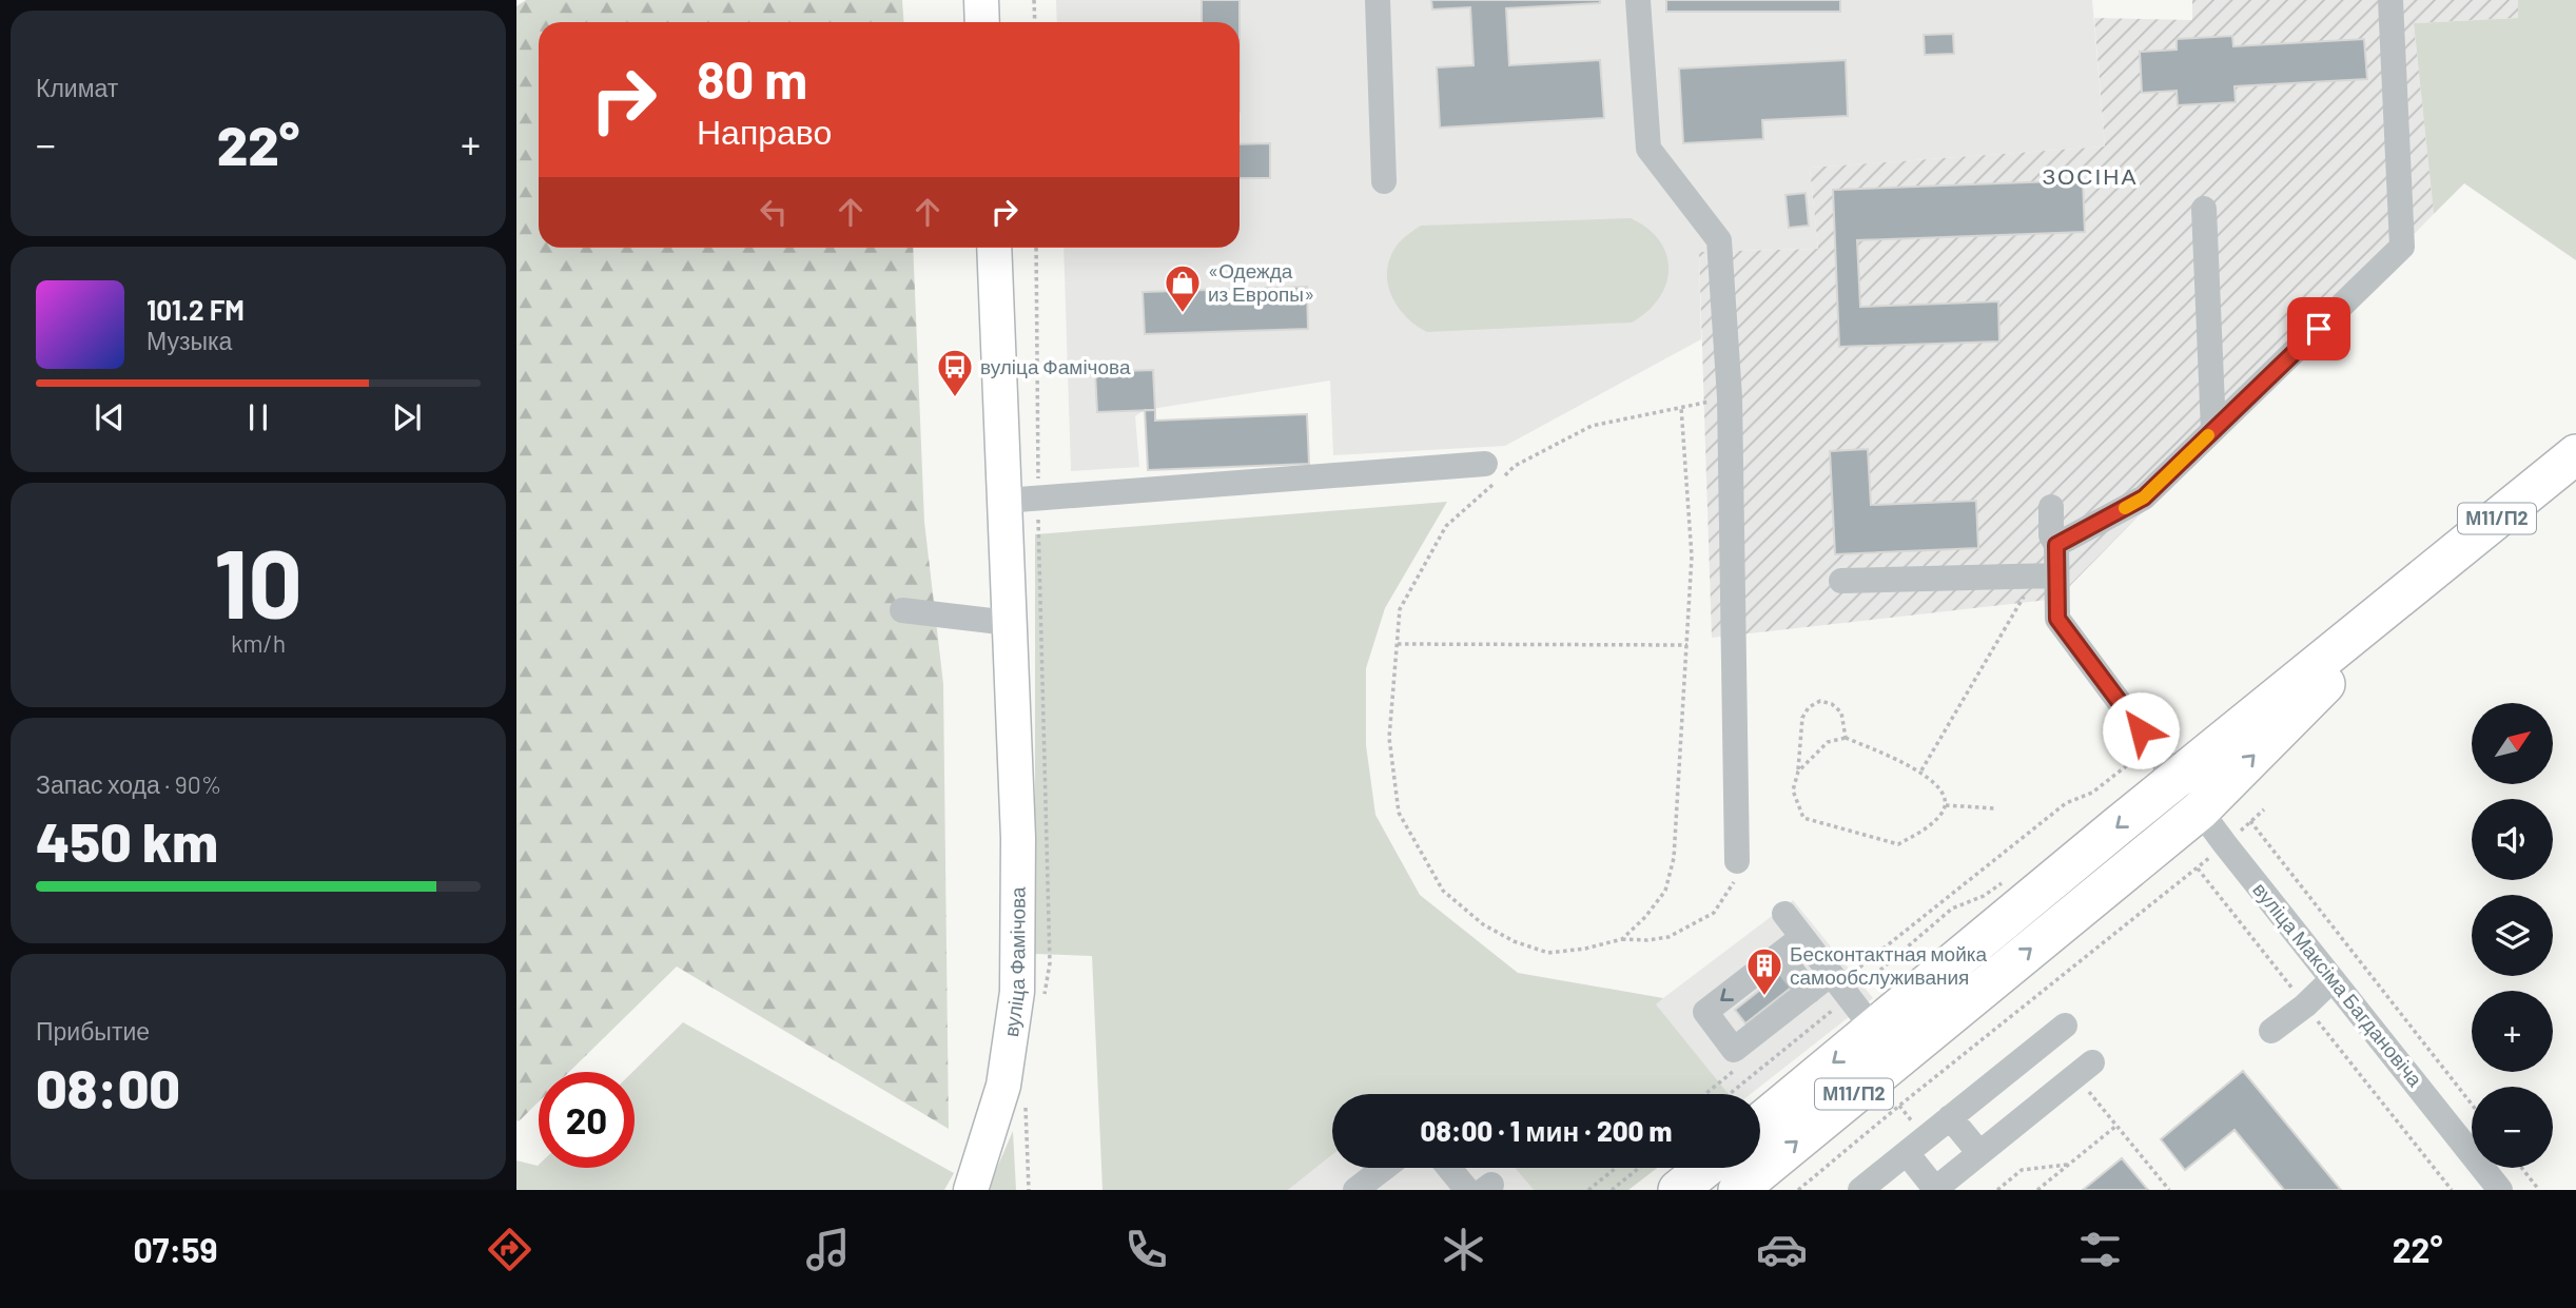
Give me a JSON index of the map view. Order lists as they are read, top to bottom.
{
  "streets": {
    "highway": ["М11/П2"],
    "main road": ["вуліца Фамічова"],
    "street": ["вуліца Максіма Багдановіча"]
  },
  "crossings": [
    ["М11/П2", "вуліца Максіма Багдановіча"]
  ],
  "districts": ["ЗОСІНА"],
  "places": {
    "shop": ["«Одежда из Европы»"],
    "bus stop": ["вуліца Фамічова"],
    "building": ["Бесконтактная мойка самообслуживания"]
  },
  "north": "top right",
  "page": {
    "tile": [
      "Климат",
      ["10", "km/h"],
      ["Запас хода · 90%", "450 km"],
      ["Прибытие", "08:00"]
    ],
    "turn": ["80 m", "Направо"],
    "heat": ["−", "22°", "+"],
    "song": ["101.2 FM", "Музыка"],
    "map_buttons": ["+", "−"],
    "limit": "20",
    "trip": "08:00 · 1 мин · 200 m",
    "tabs": ["07:59", "22°"]
  }
}
